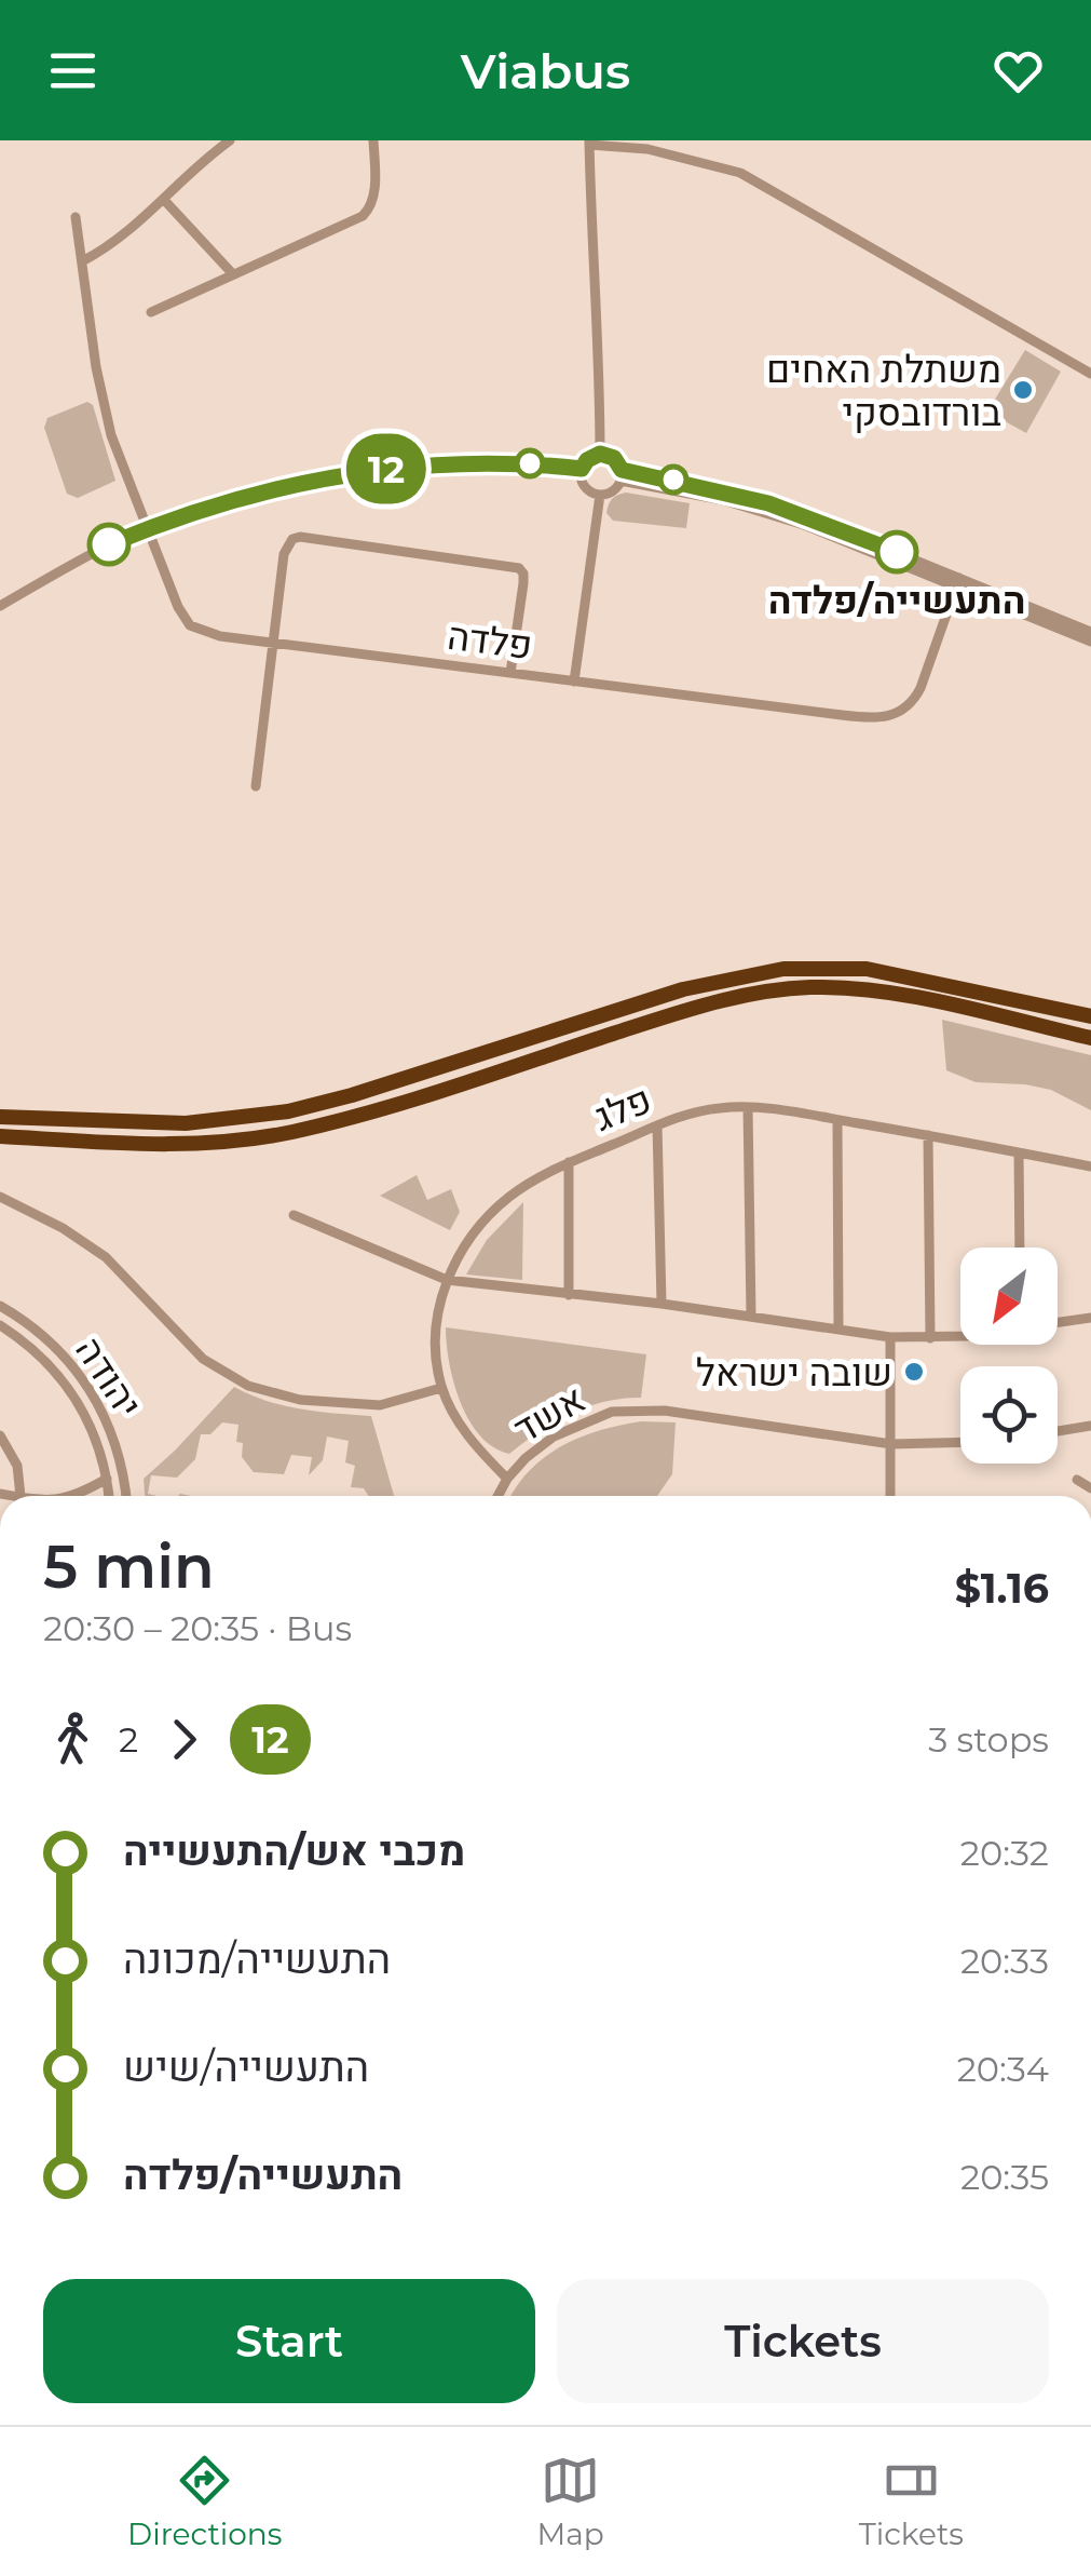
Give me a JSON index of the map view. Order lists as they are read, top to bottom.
{
  "streets": {
    "street": [
      "פלדה",
      "פלג",
      "יהודה",
      "אשד"
    ]
  },
  "crossings": [
    ["פלג", "אשד"]
  ],
  "places": ["משתלת האחים בורדובסקי", "התעשייה/פלדה", "שובה ישראל"],
  "lines": ["bus line 12"],
  "north": "bottom left",
  "page": {
    "header": "Viabus",
    "on_map": "12",
    "heading": ["5 min", "20:30 – 20:35 · Bus", "$1.16"],
    "legs": ["2", "12", "3 stops"],
    "list": [
      {
        "name": "מכבי אש/התעשייה",
        "value": "20:32"
      },
      {
        "name": "התעשייה/מכונה",
        "value": "20:33"
      },
      {
        "name": "התעשייה/שיש",
        "value": "20:34"
      },
      {
        "name": "התעשייה/פלדה",
        "value": "20:35"
      }
    ],
    "buttons": ["Start", "Tickets"],
    "tabs": ["Directions", "Map", "Tickets"]
  }
}
